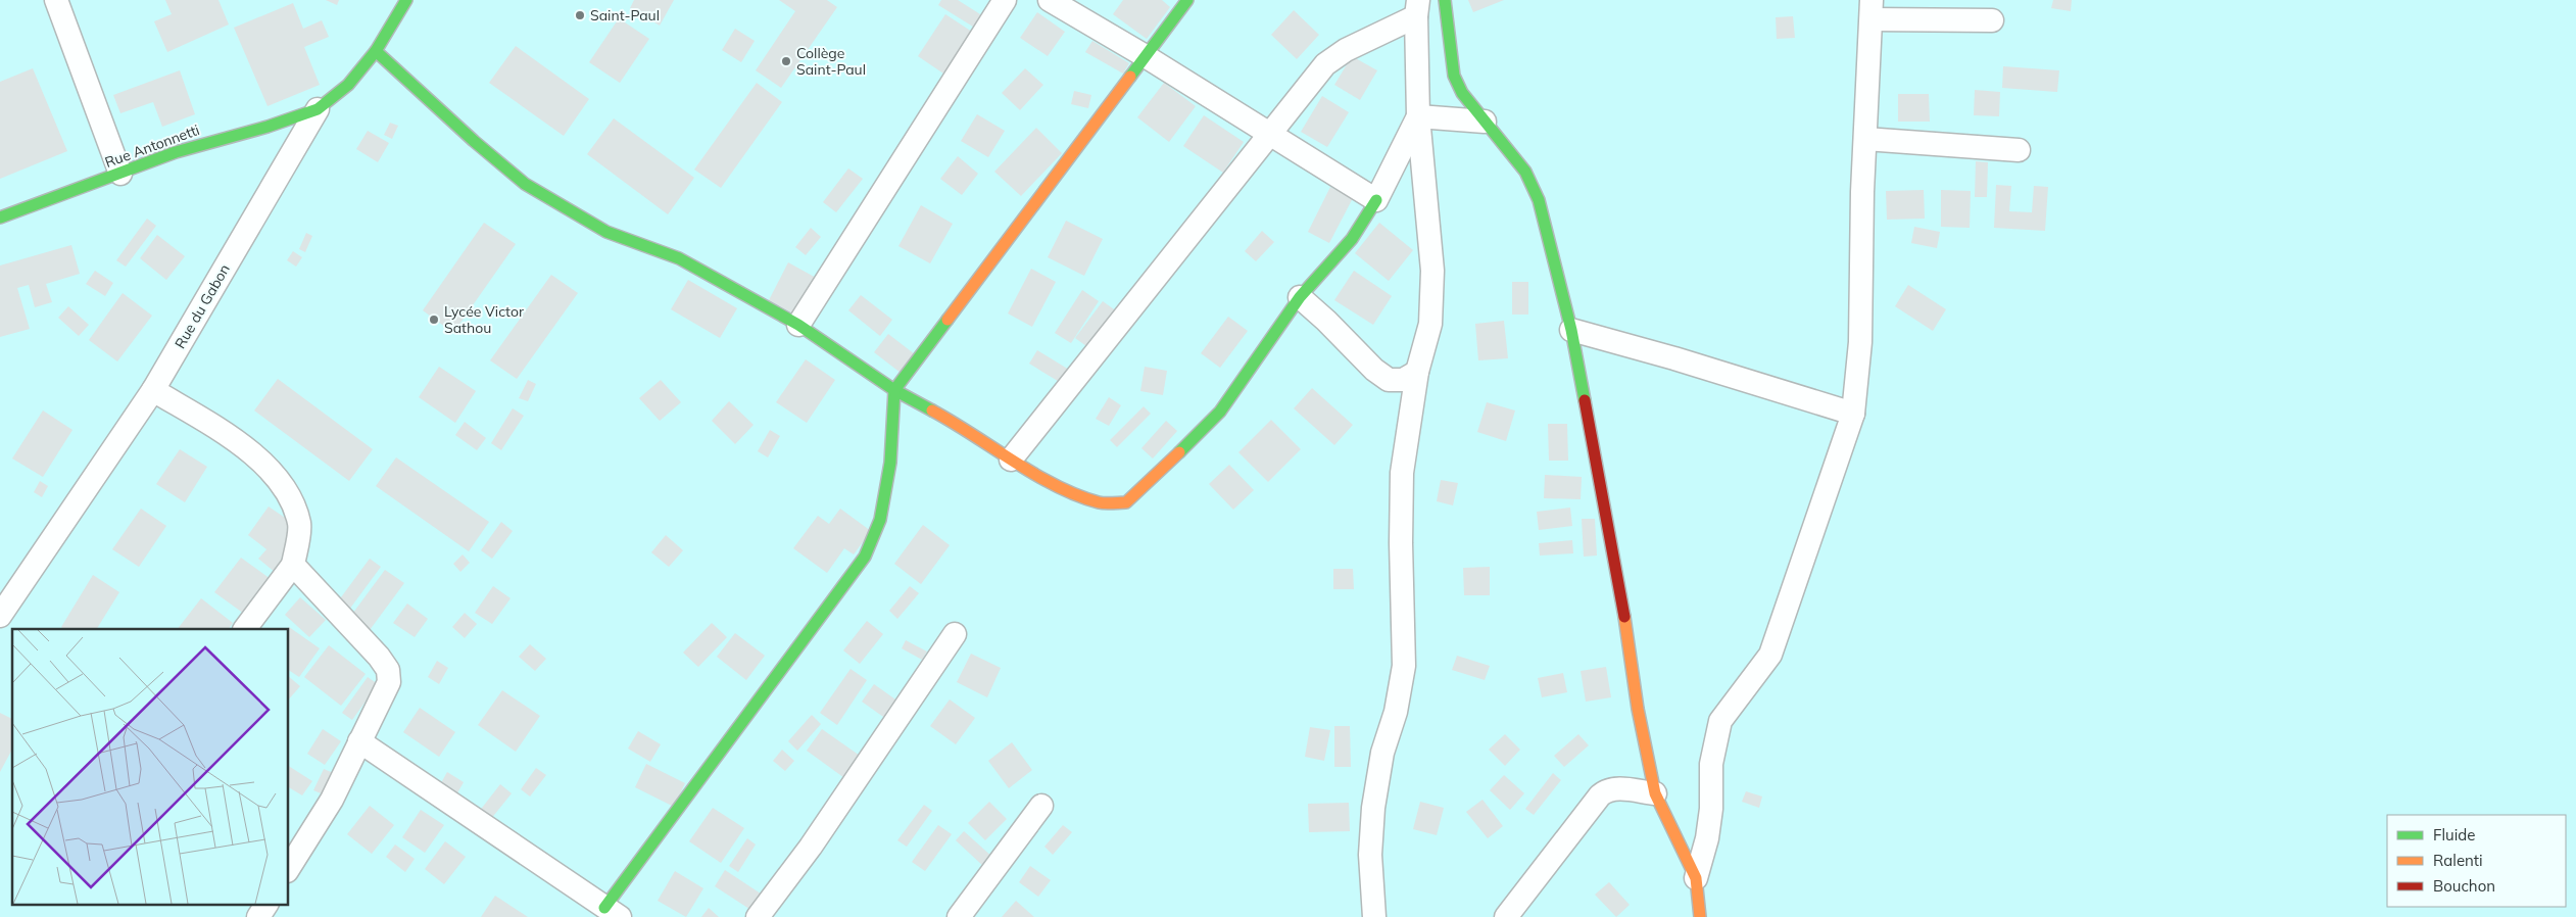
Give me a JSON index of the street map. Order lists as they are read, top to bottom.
{
  "streets": {
    "main road": ["Rue Antonnetti", "Rue du Gabon"]
  },
  "crossings": [
    ["Rue Antonnetti", "Rue du Gabon"]
  ],
  "places": ["Saint-Paul", "Collège Saint-Paul", "Lycée Victor Sathou"],
  "legend": ["Fluide", "Ralenti", "Bouchon"]
}
